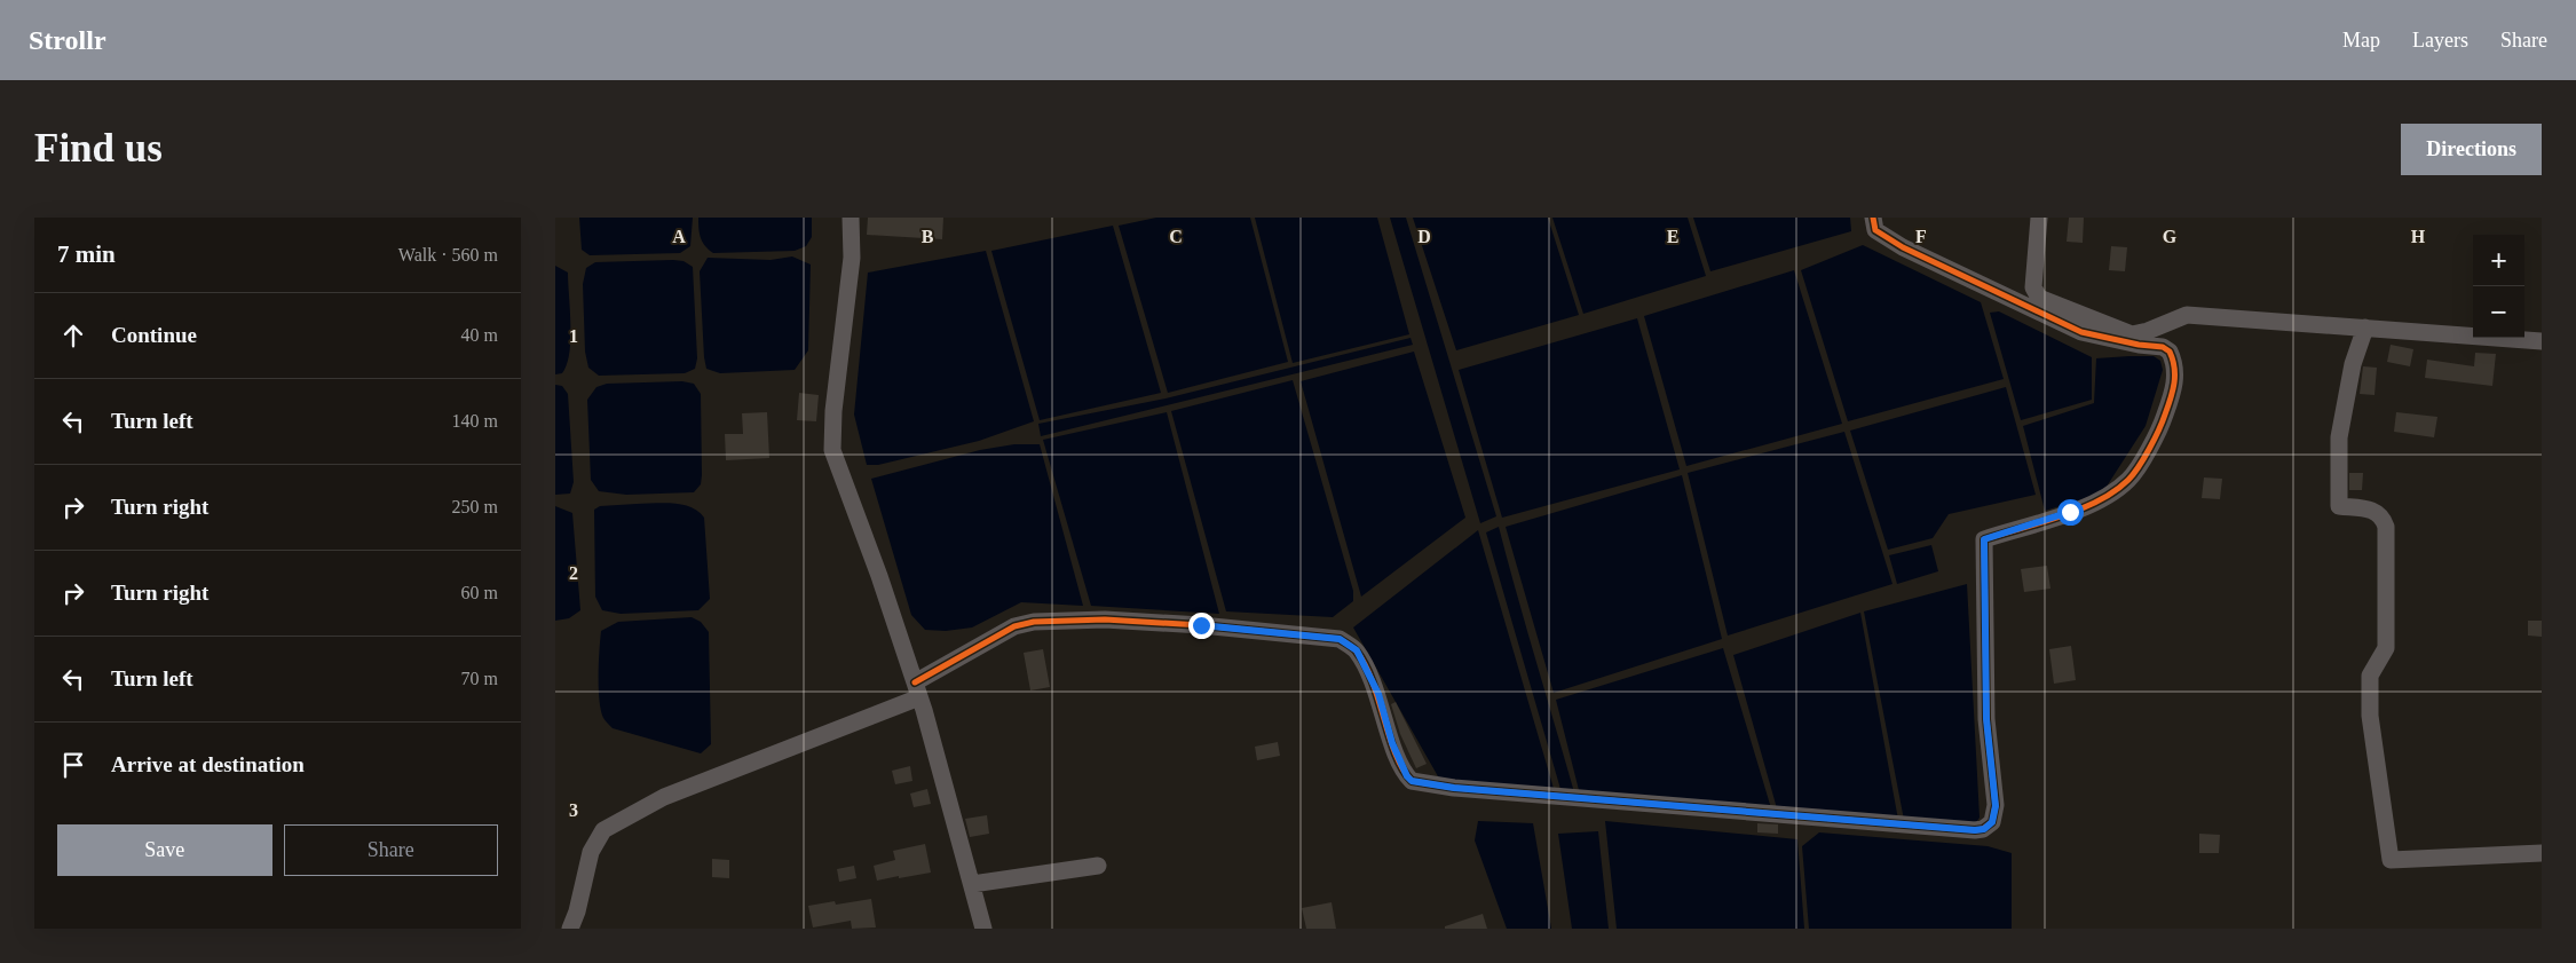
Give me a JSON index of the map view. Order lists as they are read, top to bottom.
{
  "page": {
    "header": "Strollr",
    "nav": ["Map", "Layers", "Share"],
    "buttons": [
      "Directions",
      ["Save", "Share"]
    ],
    "title": "Find us",
    "heading": ["7 min", "Walk · 560 m"],
    "map_buttons": ["+", "−"],
    "list": [
      ["Continue", "40 m"],
      ["Turn left", "140 m"],
      ["Turn right", "250 m"],
      ["Turn right", "60 m"],
      ["Turn left", "70 m"],
      "Arrive at destination"
    ]
  },
  "grid": {
    "columns": [
      "A",
      "B",
      "C",
      "D",
      "E",
      "F",
      "G",
      "H"
    ],
    "rows": ["1", "2", "3"]
  }
}
